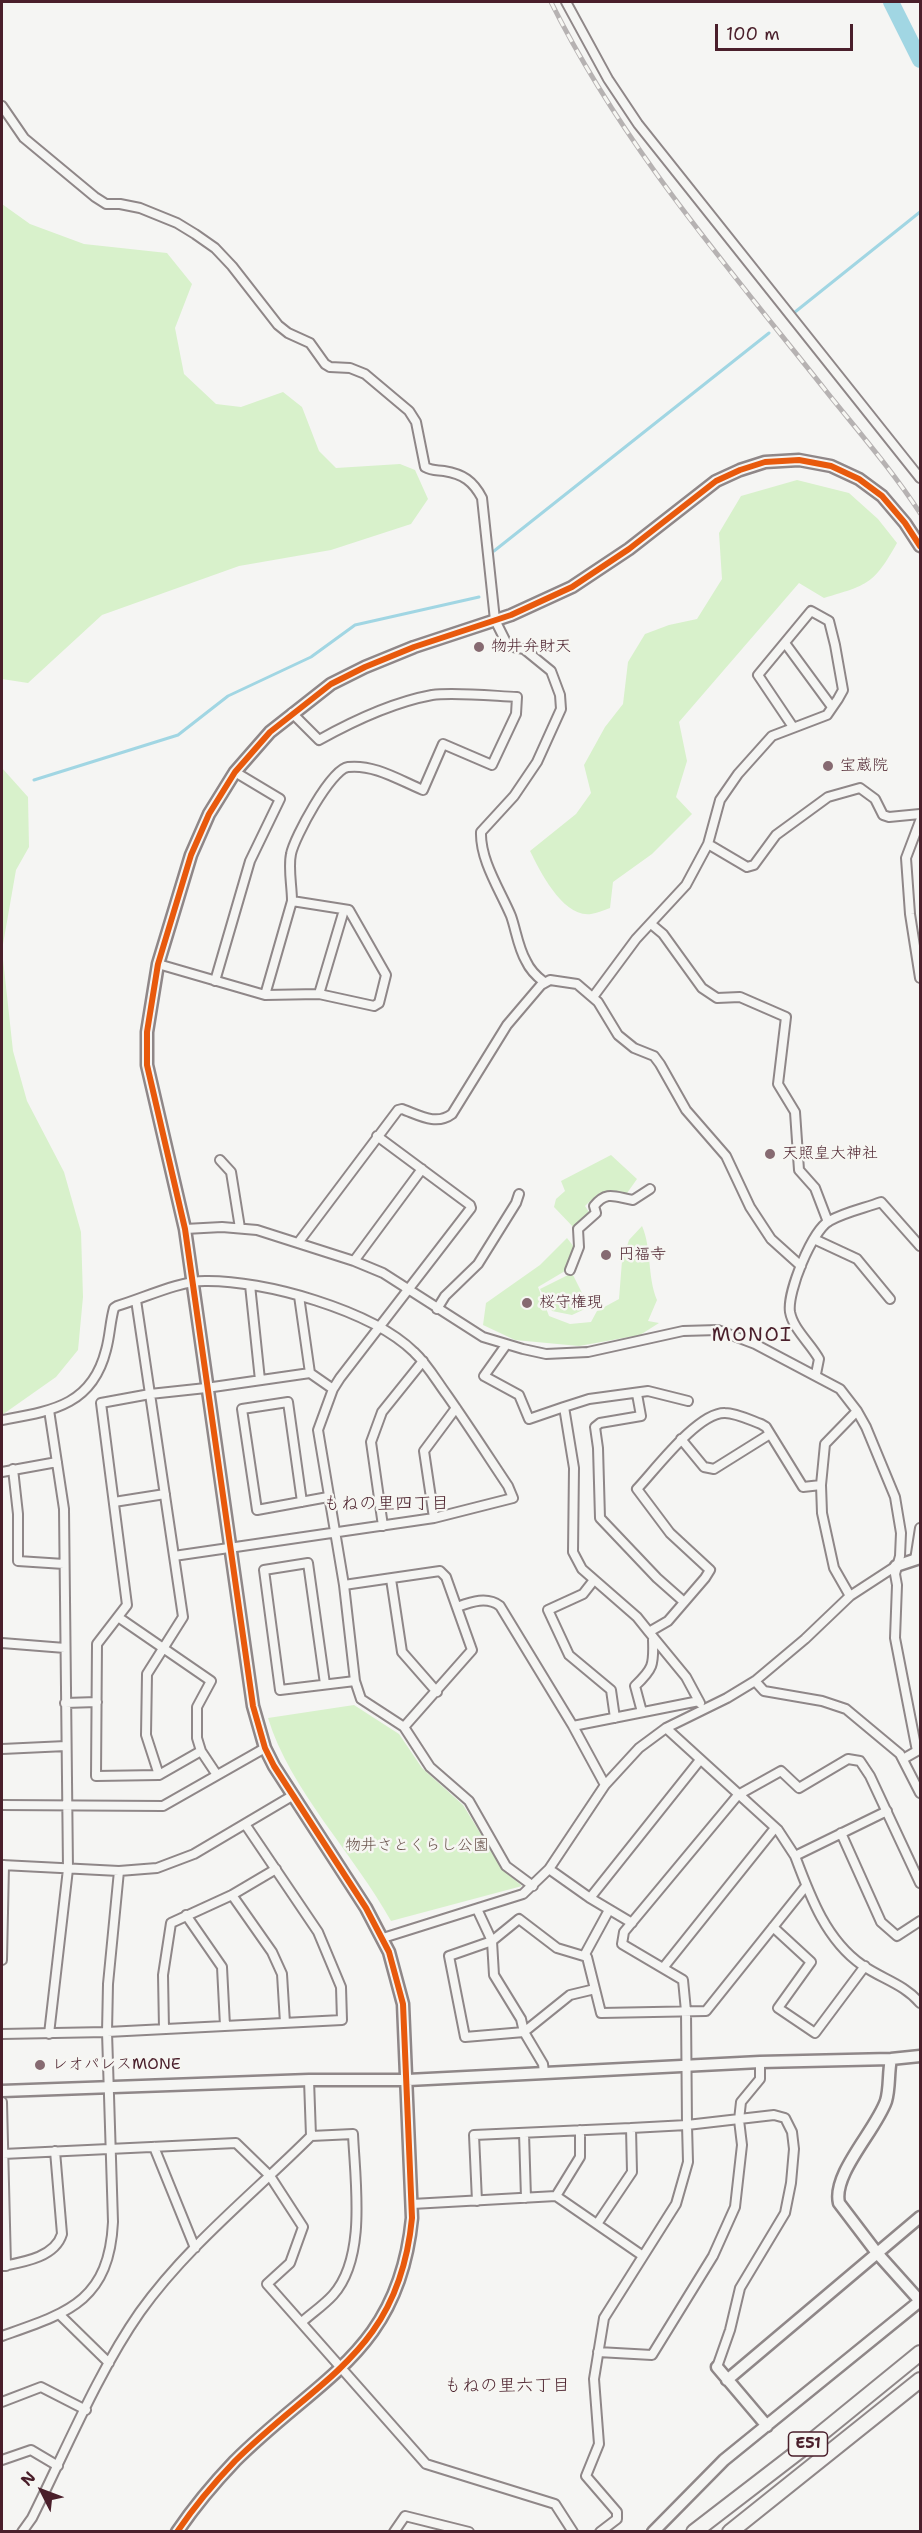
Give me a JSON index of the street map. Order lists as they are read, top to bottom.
{
  "streets": {
    "highway": ["E51"]
  },
  "districts": ["MONOI", "もねの里四丁目", "もねの里六丁目"],
  "parks": ["物井さとくらし公園"],
  "places": [
    "物井弁財天",
    "宝蔵院",
    "天照皇大神社",
    "円福寺",
    "桜守権現",
    "レオパレスMONE"
  ],
  "scale_bar": "100 m",
  "north": "top left"
}
